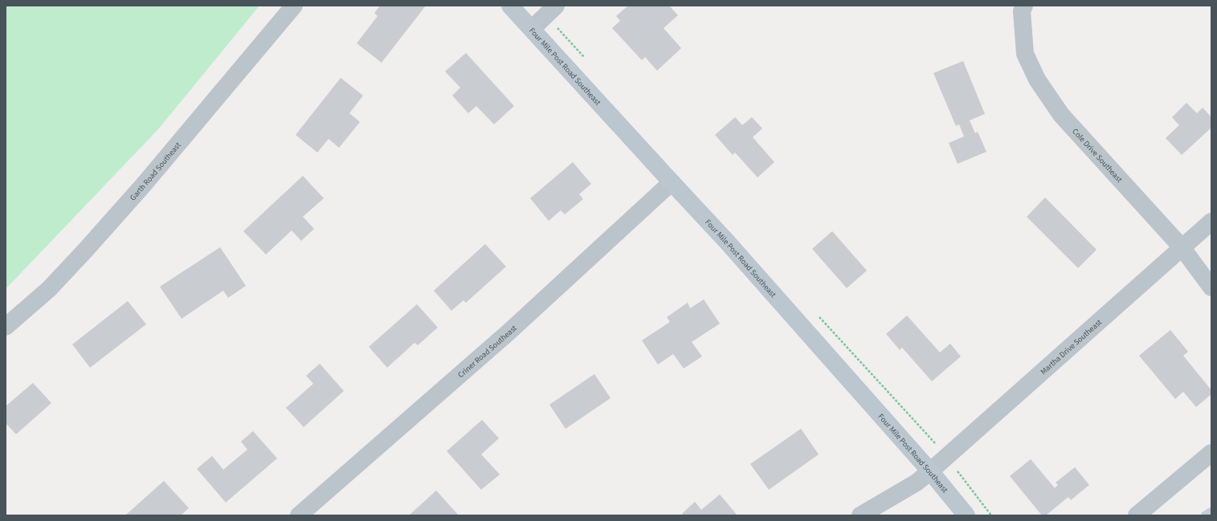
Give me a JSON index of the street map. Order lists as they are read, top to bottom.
{
  "streets": {
    "main road": ["Four Mile Post Road Southeast"],
    "street": [
      "Cole Drive Southeast",
      "Garth Road Southeast",
      "Martha Drive Southeast",
      "Criner Road Southeast"
    ]
  },
  "crossings": [
    ["Four Mile Post Road Southeast", "Martha Drive Southeast"],
    ["Four Mile Post Road Southeast", "Criner Road Southeast"],
    ["Cole Drive Southeast", "Martha Drive Southeast"]
  ]
}
